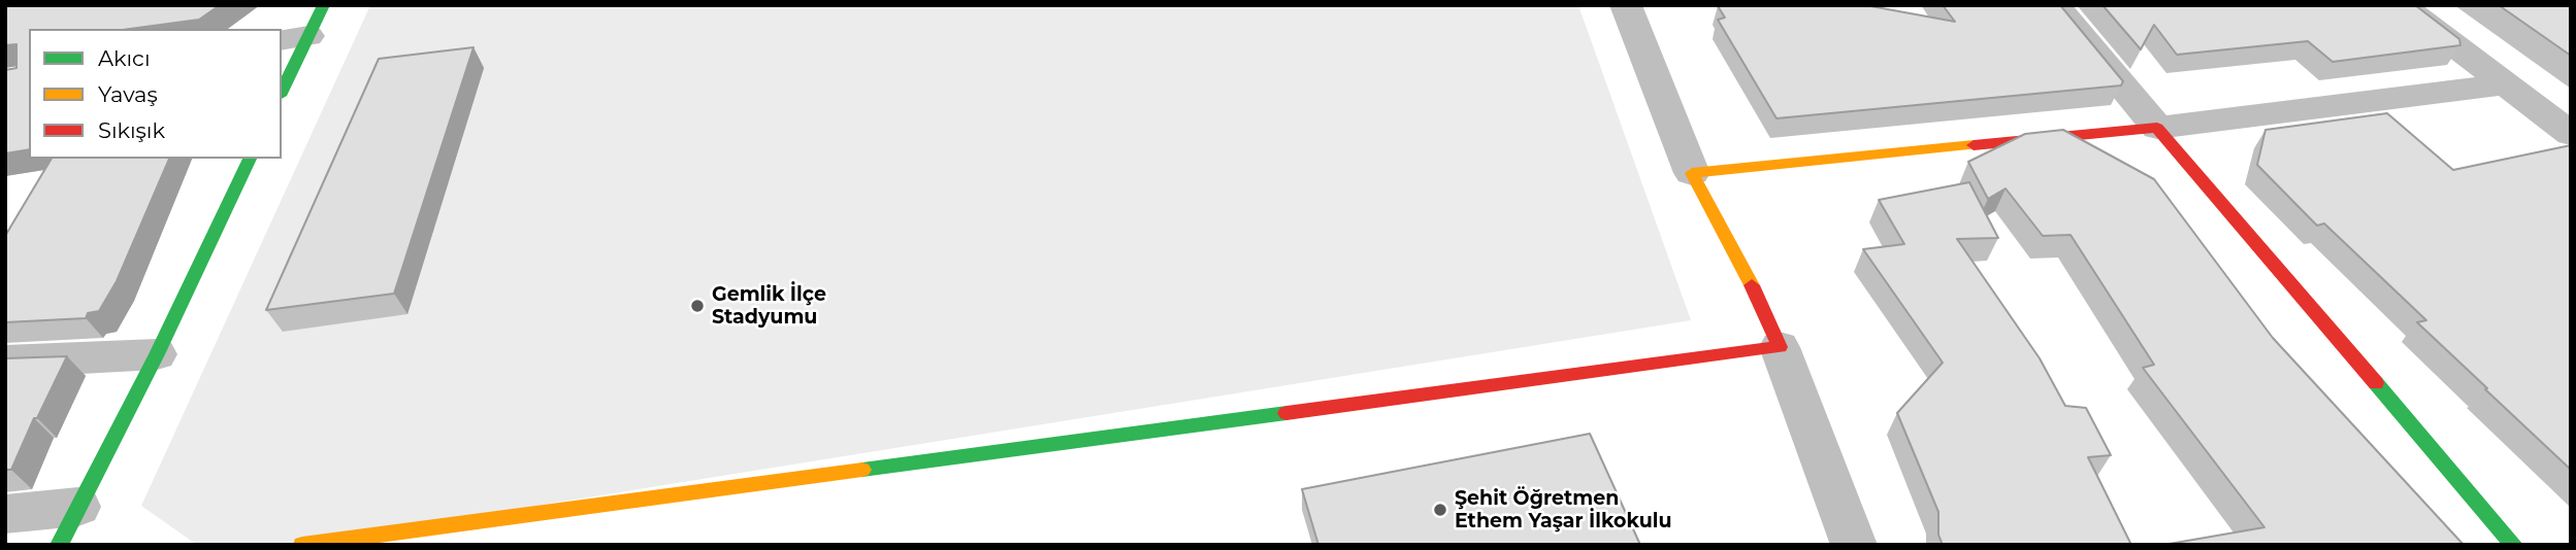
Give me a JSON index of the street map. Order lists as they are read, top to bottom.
{
  "places": ["Gemlik İlçe Stadyumu", "Şehit Öğretmen Ethem Yaşar İlkokulu"],
  "legend": ["Akıcı", "Yavaş", "Sıkışık"]
}
